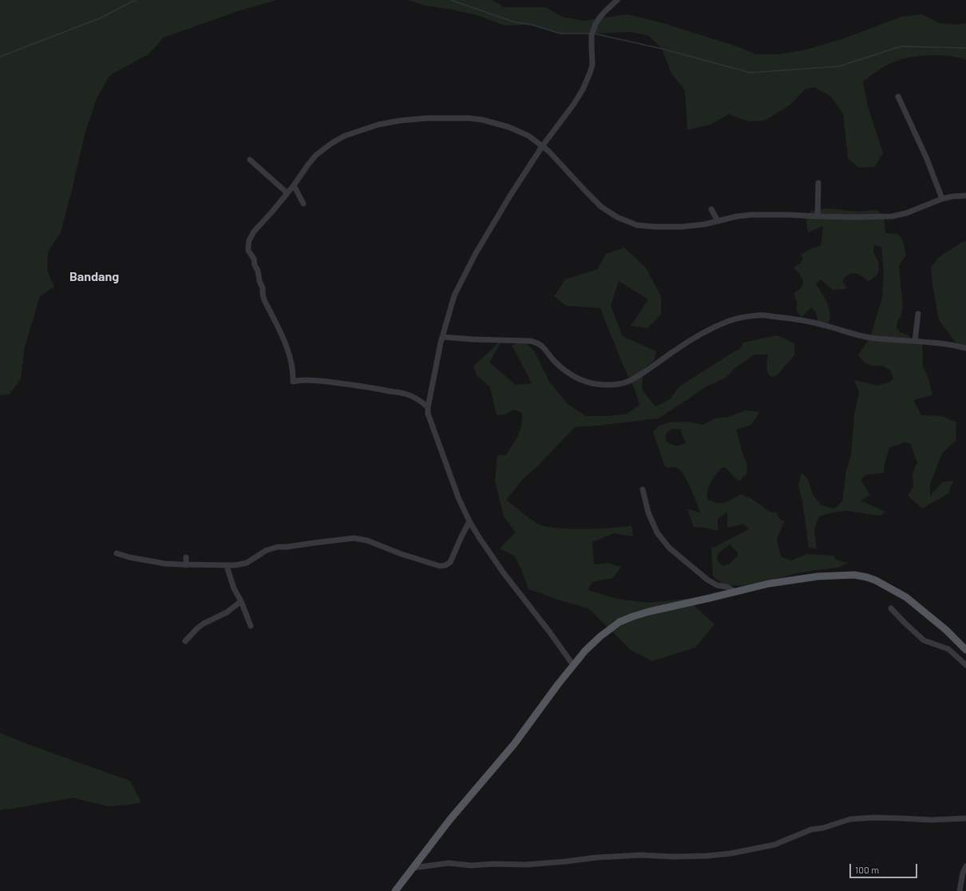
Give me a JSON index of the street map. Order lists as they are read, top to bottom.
{
  "districts": ["Bandang"],
  "scale_bar": "100 m"
}
